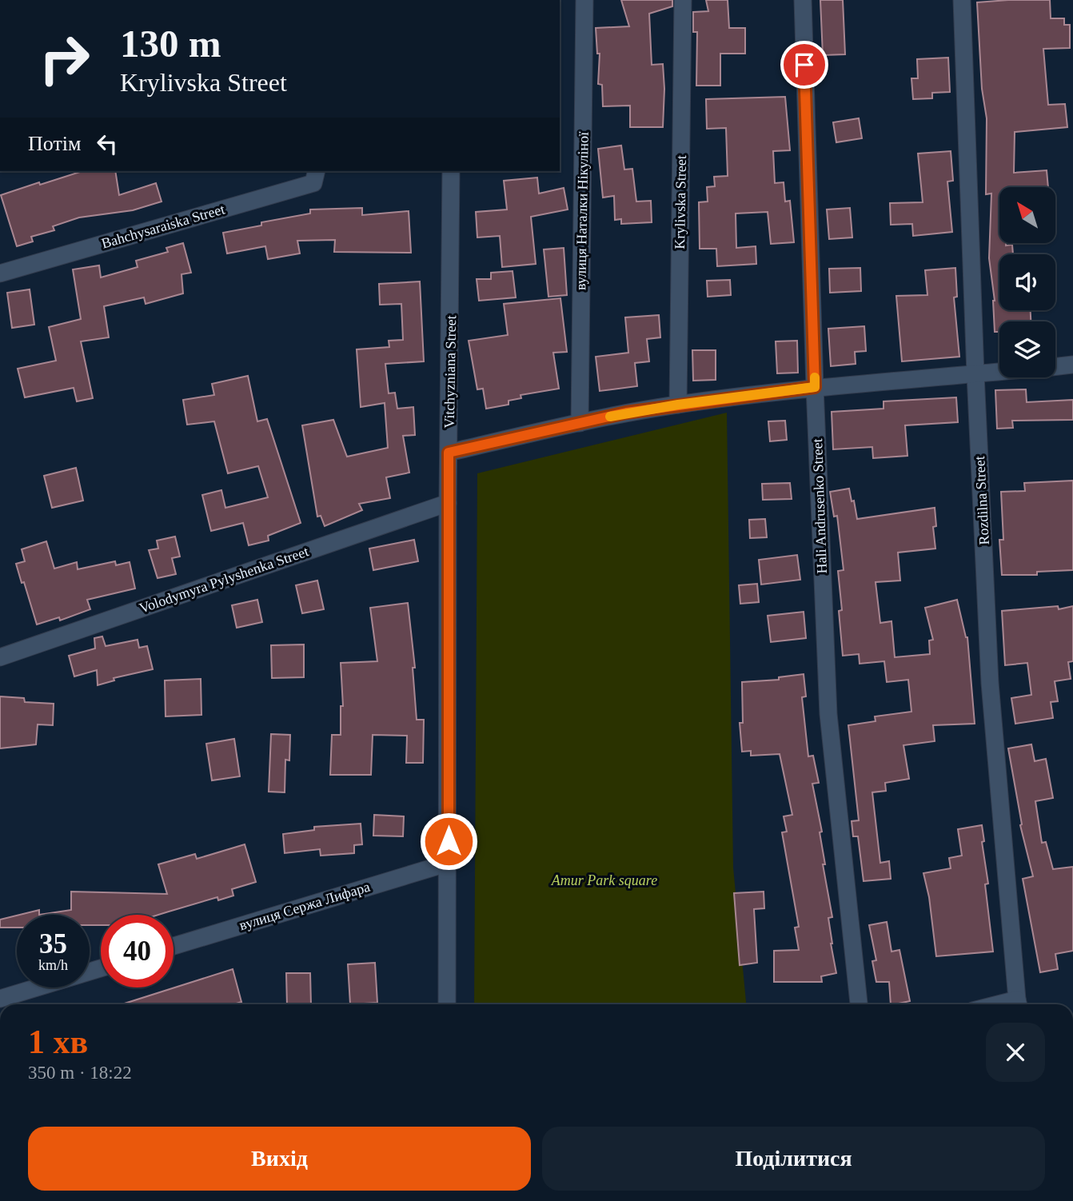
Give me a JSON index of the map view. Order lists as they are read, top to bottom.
{
  "streets": {
    "street": [
      "Krylivska Street",
      "вулиця Наталки Нікуліної",
      "Bahchysaraiska Street",
      "Vitchyzniana Street",
      "Rozdilna Street",
      "Hali Andrusenko Street",
      "Volodymyra Pylyshenka Street",
      "вулиця Сержа Лифара"
    ]
  },
  "crossings": [
    ["Vitchyzniana Street", "Volodymyra Pylyshenka Street"],
    ["Vitchyzniana Street", "вулиця Сержа Лифара"]
  ],
  "parks": ["Amur Park square"],
  "north": "top left",
  "page": {
    "turn": ["130 m", "Krylivska Street"],
    "then": "Потім",
    "speed": "35 km/h",
    "limit": "40",
    "heading": ["1 хв", "350 m · 18:22"],
    "buttons": ["Вихід", "Поділитися"]
  }
}
